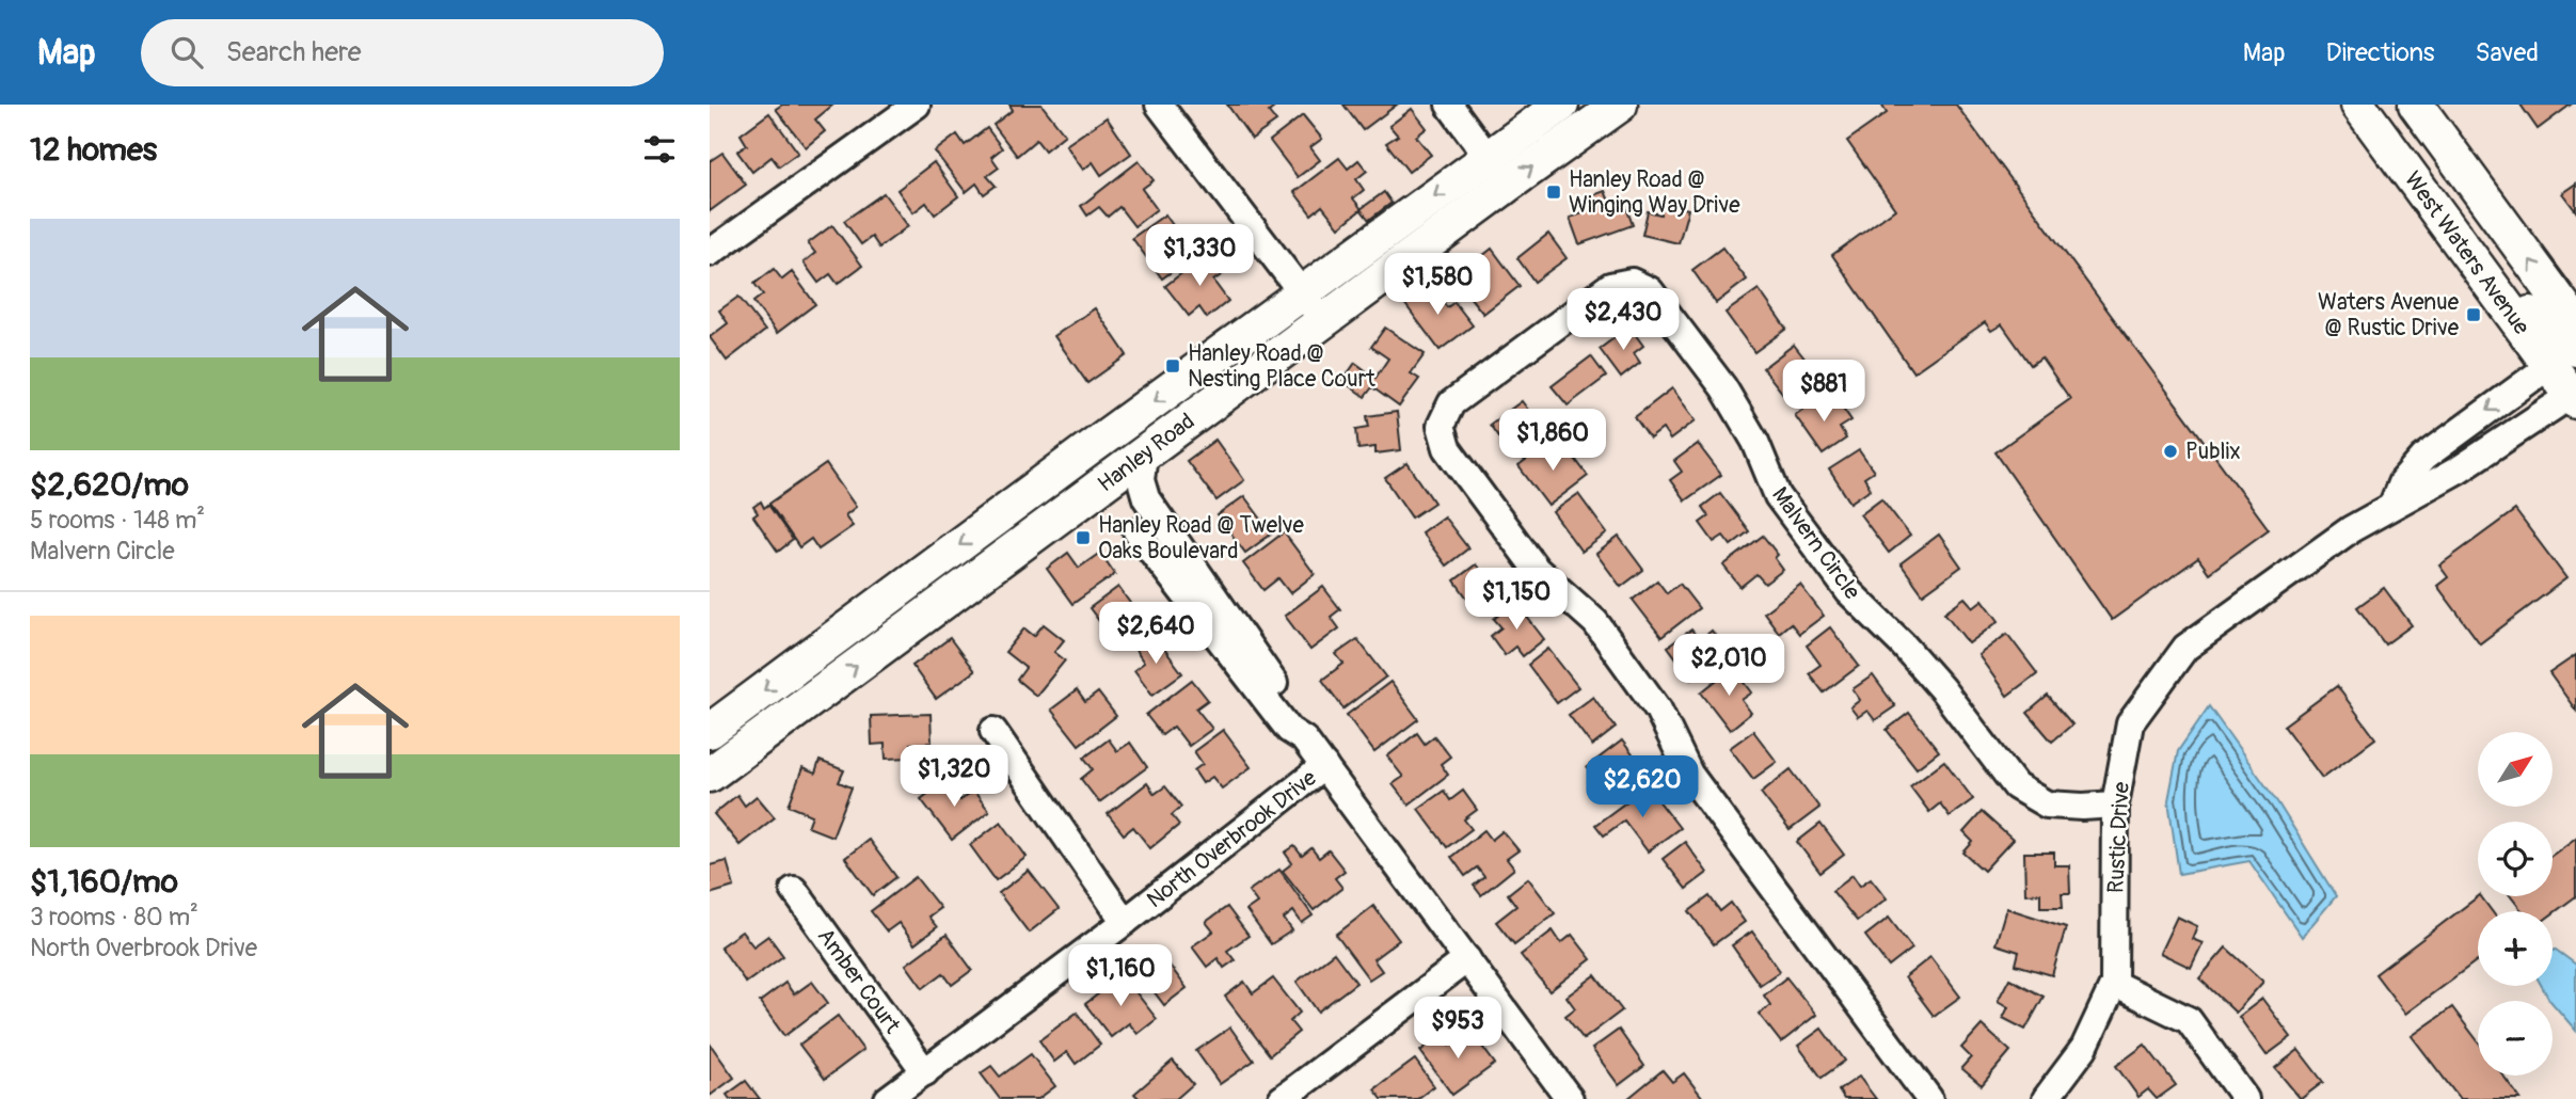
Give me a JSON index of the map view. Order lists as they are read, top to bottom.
{
  "streets": {
    "main road": ["West Waters Avenue", "Hanley Road"],
    "street": [
      "Malvern Circle",
      "Rustic Drive",
      "North Overbrook Drive",
      "Amber Court"
    ]
  },
  "crossings": [
    ["West Waters Avenue", "Rustic Drive"],
    ["Malvern Circle", "Rustic Drive"],
    ["North Overbrook Drive", "Amber Court"]
  ],
  "places": {
    "transit": [
      "Hanley Road @ Winging Way Drive",
      "Waters Avenue @ Rustic Drive",
      "Hanley Road @ Nesting Place Court",
      "Hanley Road @ Twelve Oaks Boulevard"
    ],
    "other": ["Publix"]
  },
  "north": "top right",
  "page": {
    "header": "Map",
    "search": "Search here",
    "nav": ["Map", "Directions", "Saved"],
    "heading": "12 homes",
    "list": [
      {
        "name": "$2,620/mo",
        "note": "5 rooms · 148 m² · Malvern Circle"
      },
      {
        "name": "$1,160/mo",
        "note": "3 rooms · 80 m² · North Overbrook Drive"
      }
    ],
    "price": [
      "$1,330",
      "$1,580",
      "$2,430",
      "$881",
      "$1,860",
      "$1,150",
      "$2,640",
      "$2,010",
      "$1,320",
      "$2,620",
      "$1,160",
      "$953"
    ],
    "map_buttons": ["+", "−"]
  }
}
